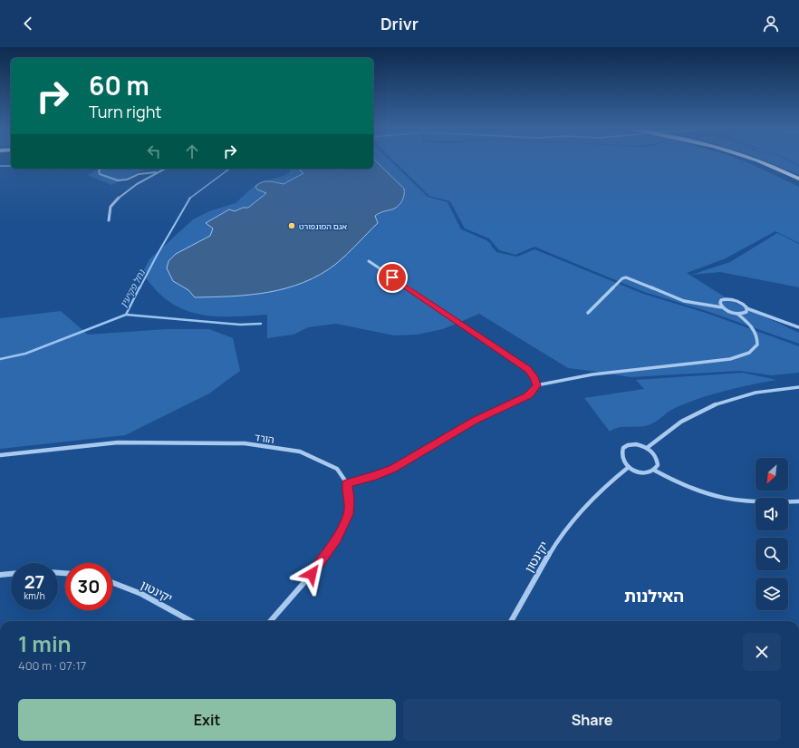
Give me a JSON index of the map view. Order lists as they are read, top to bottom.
{
  "streets": {
    "street": ["הורד", "יקינטון"]
  },
  "districts": ["האילנות"],
  "water": ["נחל פקיעין"],
  "places": ["אגם המונפורט"],
  "north": "bottom left",
  "page": {
    "header": "Drivr",
    "turn": ["60 m", "Turn right"],
    "speed": "27 km/h",
    "limit": "30",
    "heading": ["1 min", "400 m · 07:17"],
    "buttons": ["Exit", "Share"]
  }
}
